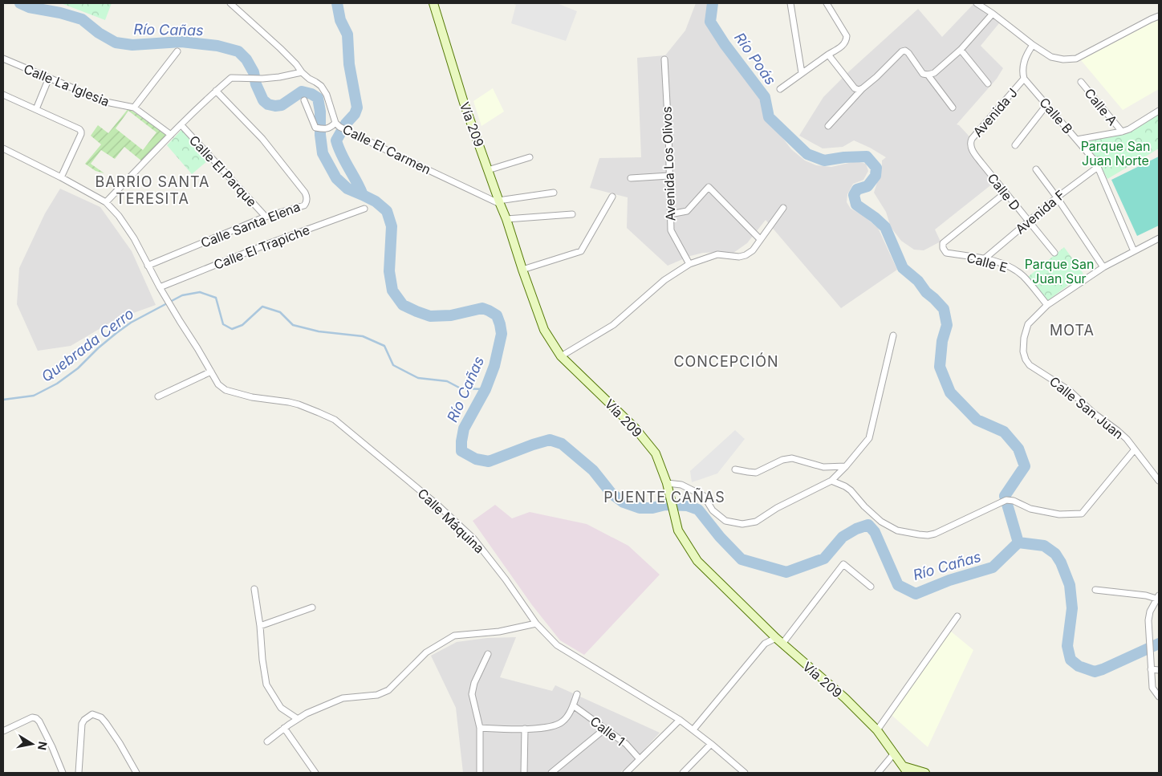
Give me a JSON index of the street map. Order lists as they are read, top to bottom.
{
  "streets": {
    "main road": ["Vía 209"],
    "street": [
      "Calle La Iglesia",
      "Calle A",
      "Avenida J",
      "Calle B",
      "Calle El Carmen",
      "Avenida Los Olivos",
      "Calle El Parque",
      "Calle D",
      "Avenida F",
      "Calle Santa Elena",
      "Calle El Trapiche",
      "Calle E",
      "Calle San Juan",
      "Calle Máquina",
      "Calle 1"
    ]
  },
  "crossings": [
    ["Avenida J", "Calle B"],
    ["Avenida J", "Calle D"],
    ["Calle B", "Avenida F"],
    ["Calle B", "Calle San Juan"],
    ["Vía 209", "Calle El Carmen"],
    ["Calle El Parque", "Calle Santa Elena"],
    ["Calle D", "Avenida F"],
    ["Calle D", "Calle E"],
    ["Avenida F", "Calle E"],
    ["Calle Santa Elena", "Calle Máquina"],
    ["Calle El Trapiche", "Calle Máquina"],
    ["Calle E", "Calle San Juan"]
  ],
  "districts": [
    "BARRIO SANTA TERESITA",
    "MOTA",
    "CONCEPCIÓN",
    "PUENTE CAÑAS"
  ],
  "water": ["Río Cañas", "Río Poás", "Quebrada Cerro"],
  "parks": ["Parque San Juan Norte", "Parque San Juan Sur"],
  "north": "right"
}
